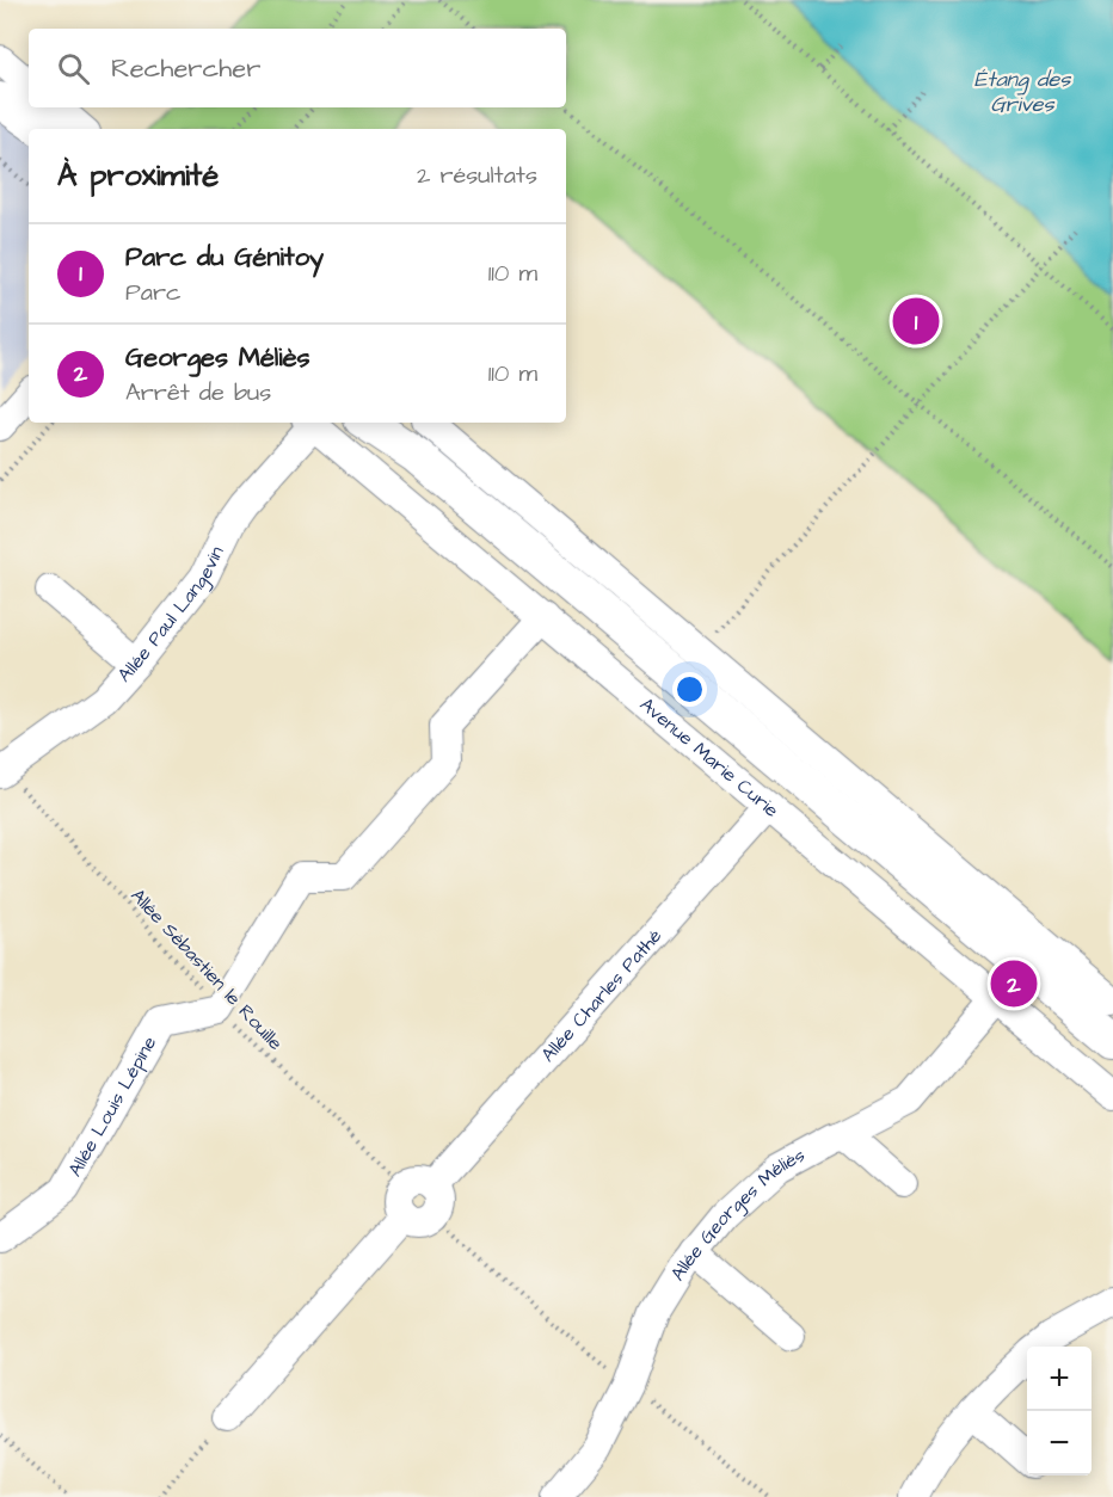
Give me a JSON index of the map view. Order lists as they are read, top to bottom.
{
  "streets": {
    "street": [
      "Allée Paul Langevin",
      "Avenue Marie Curie",
      "Allée Charles Pathé",
      "Allée Louis Lépine",
      "Allée Georges Méliès"
    ],
    "path": ["Allée Sébastien le Rouille"]
  },
  "crossings": [
    ["Allée Paul Langevin", "Avenue Marie Curie"],
    ["Allée Paul Langevin", "Allée Sébastien le Rouille"],
    ["Avenue Marie Curie", "Allée Charles Pathé"],
    ["Avenue Marie Curie", "Allée Georges Méliès"],
    ["Allée Sébastien le Rouille", "Allée Charles Pathé"],
    ["Allée Sébastien le Rouille", "Allée Louis Lépine"]
  ],
  "water": ["Étang des Grives"],
  "page": {
    "search": "Rechercher",
    "heading": ["À proximité", "2 résultats"],
    "list": [
      {
        "mark": "1",
        "name": "Parc du Génitoy",
        "note": "Parc",
        "value": "110 m"
      },
      {
        "mark": "2",
        "name": "Georges Méliès",
        "note": "Arrêt de bus",
        "value": "110 m"
      }
    ],
    "pins": ["1", "2"],
    "map_buttons": ["+", "−"]
  }
}
